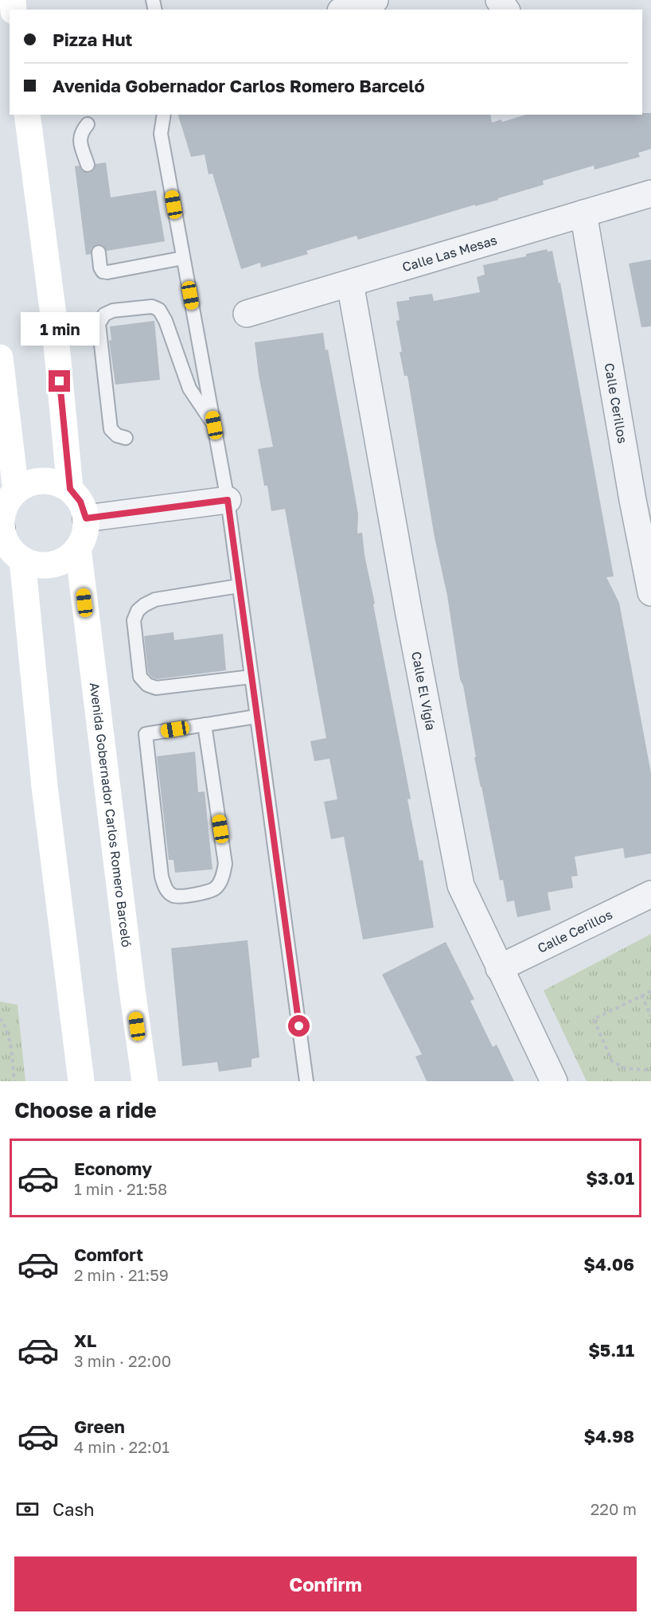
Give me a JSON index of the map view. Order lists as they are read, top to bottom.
{
  "streets": {
    "main road": ["Avenida Gobernador Carlos Romero Barceló"],
    "street": ["Calle Las Mesas", "Calle Cerillos", "Calle El Vigía"]
  },
  "crossings": [
    ["Calle Las Mesas", "Calle Cerillos"],
    ["Calle Las Mesas", "Calle El Vigía"],
    ["Calle Cerillos", "Calle El Vigía"]
  ],
  "page": {
    "banner": ["Pizza Hut", "Avenida Gobernador Carlos Romero Barceló"],
    "bubble": "1 min",
    "heading": "Choose a ride",
    "list": [
      {
        "name": "Economy",
        "note": "1 min · 21:58",
        "value": "$3.01"
      },
      {
        "name": "Comfort",
        "note": "2 min · 21:59",
        "value": "$4.06"
      },
      {
        "name": "XL",
        "note": "3 min · 22:00",
        "value": "$5.11"
      },
      {
        "name": "Green",
        "note": "4 min · 22:01",
        "value": "$4.98"
      }
    ],
    "pay": ["Cash", "220 m"],
    "buttons": "Confirm"
  }
}
